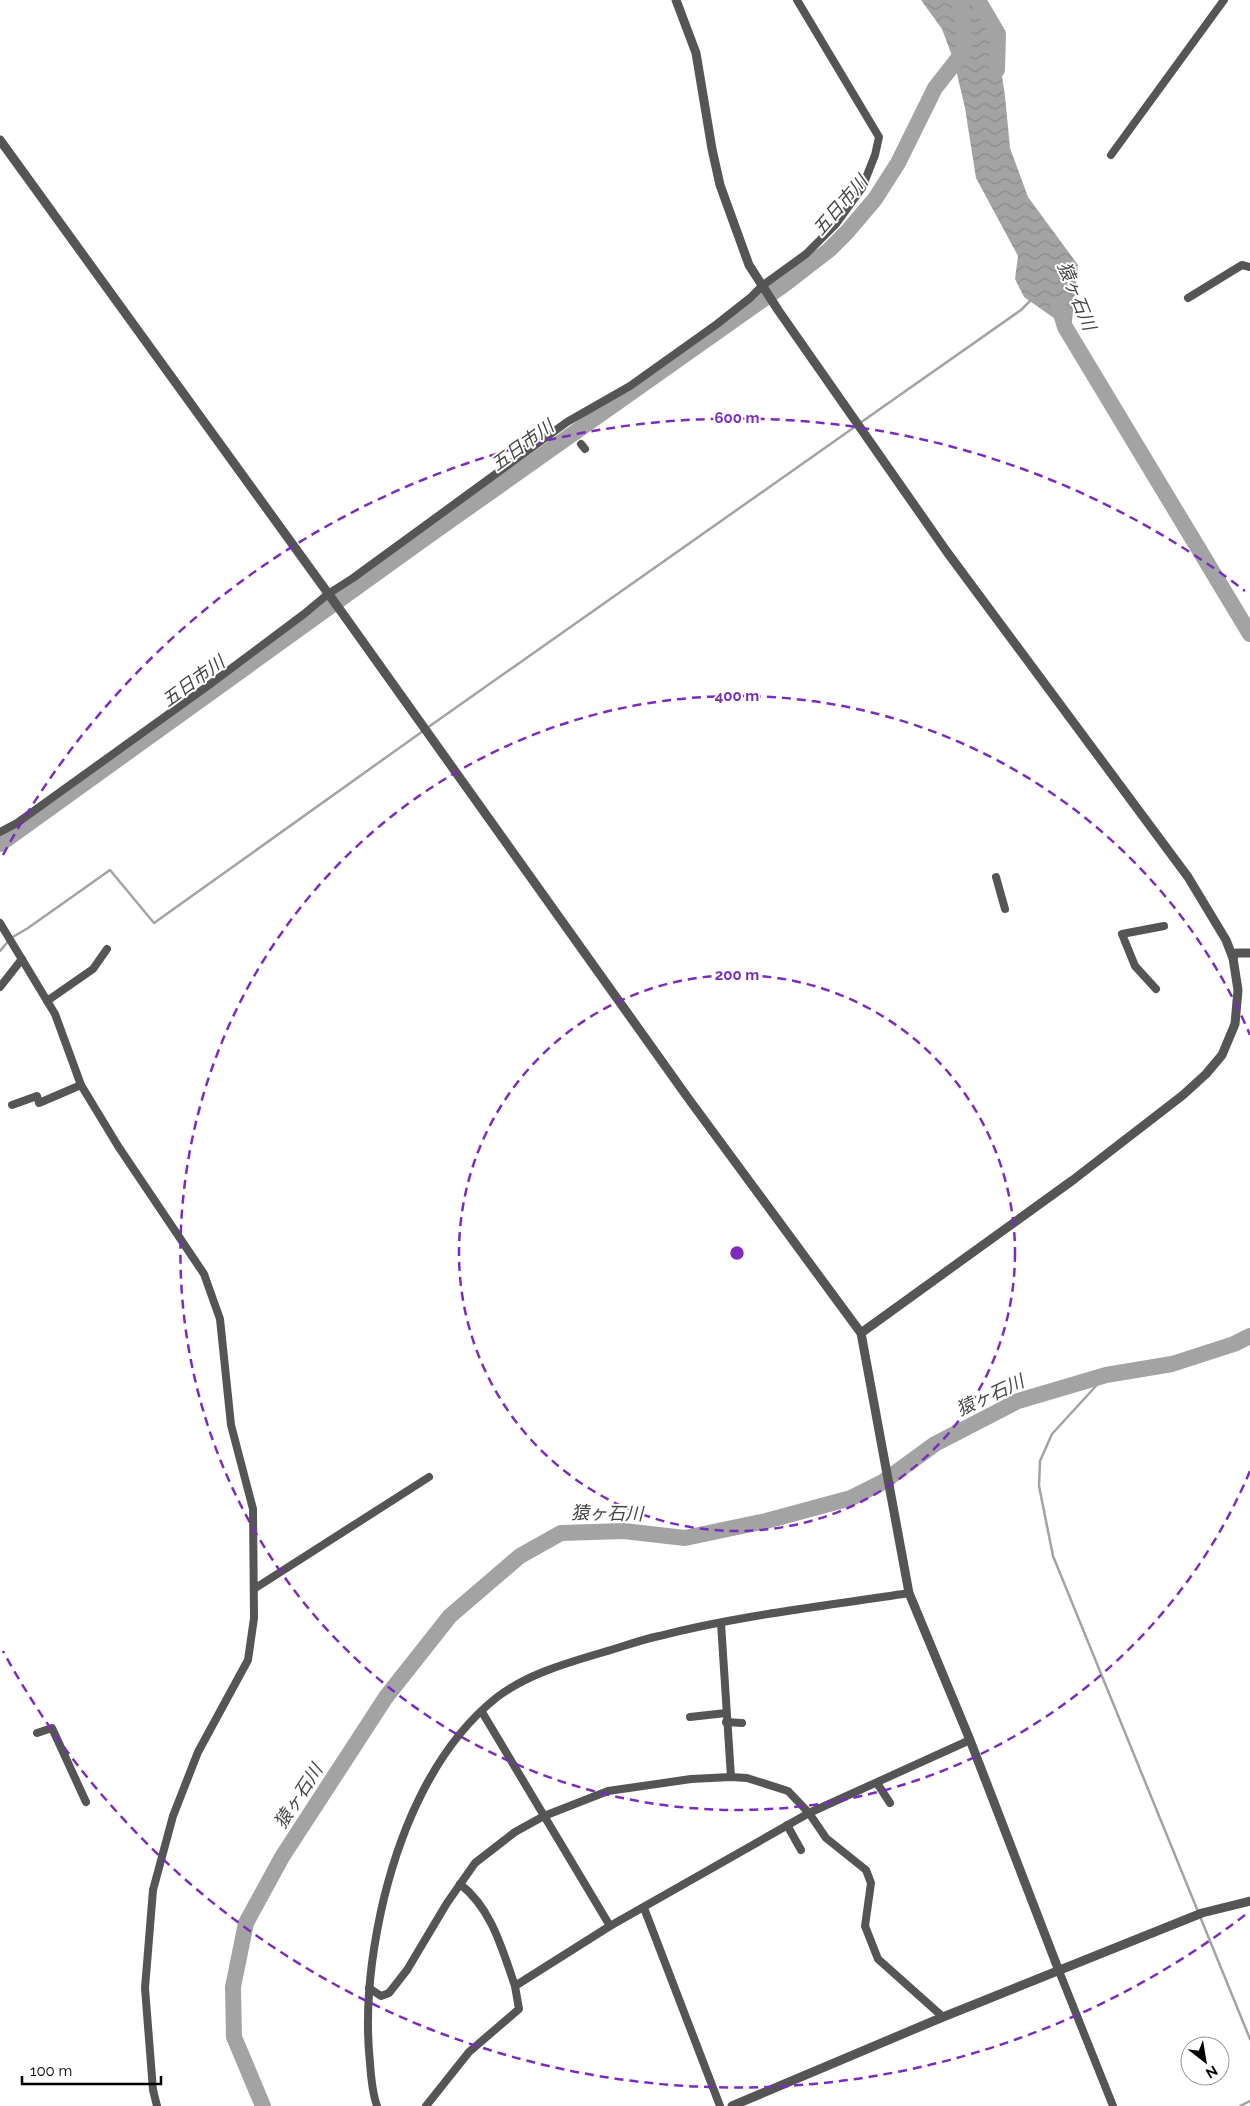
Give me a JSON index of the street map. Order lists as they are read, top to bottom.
{
  "water": ["五日市川", "猿ヶ石川"],
  "scale_bar": "100 m",
  "north": "bottom right",
  "rings": ["600 m", "400 m", "200 m"]
}
